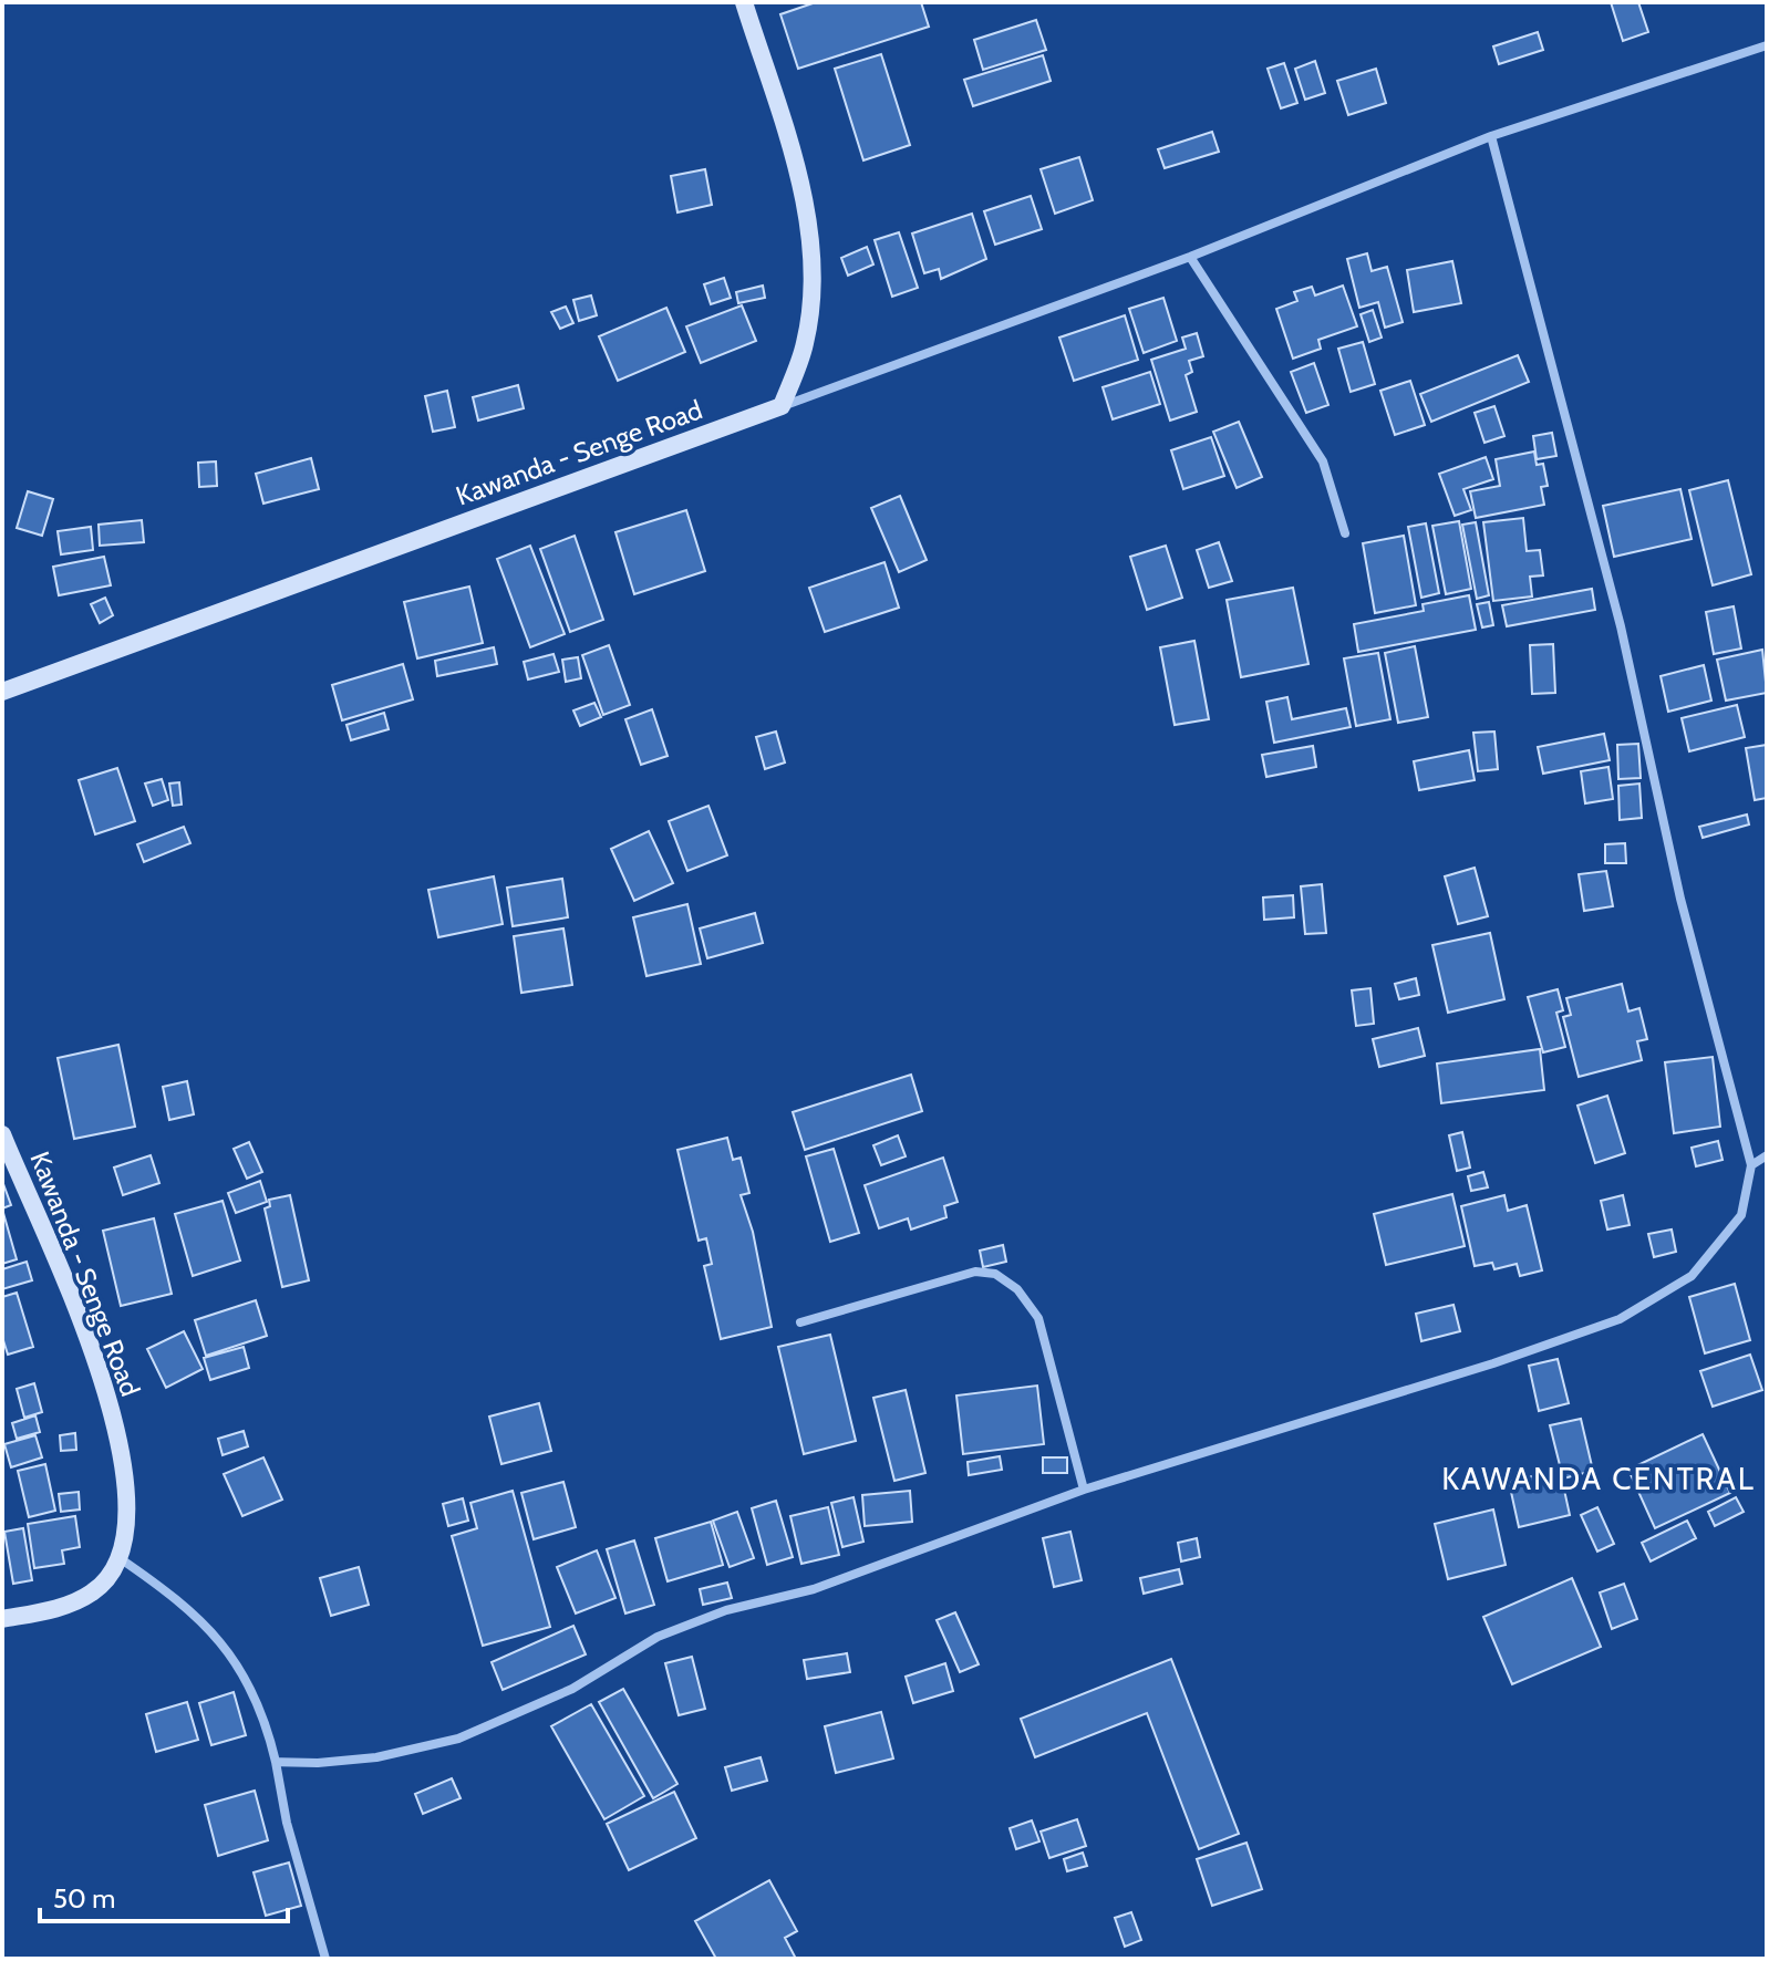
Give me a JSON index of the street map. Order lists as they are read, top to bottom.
{
  "streets": {
    "street": ["Kawanda - Senge Road"]
  },
  "districts": ["KAWANDA CENTRAL"],
  "scale_bar": "50 m"
}
